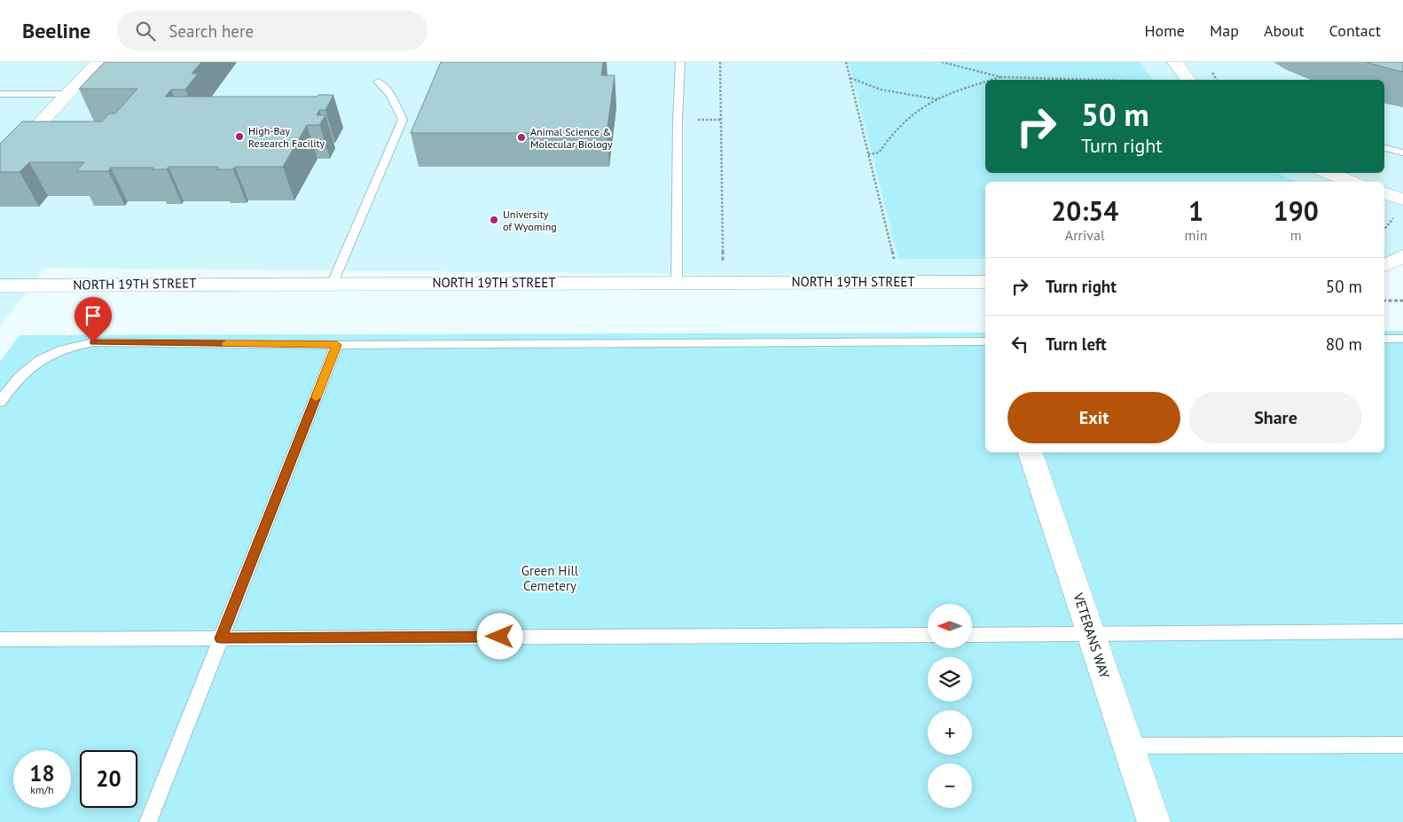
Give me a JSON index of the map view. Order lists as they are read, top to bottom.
{
  "streets": {
    "street": ["NORTH 19TH STREET", "VETERANS WAY"]
  },
  "parks": ["Green Hill Cemetery"],
  "places": ["High-Bay Research Facility", "Animal Science & Molecular Biology", "University of Wyoming"],
  "north": "left",
  "page": {
    "header": "Beeline",
    "search": "Search here",
    "nav": [
      "Home",
      "Map",
      "About",
      "Contact"
    ],
    "turn": ["50 m", "Turn right"],
    "eta": [
      "20:54",
      "Arrival",
      "1",
      "min",
      "190",
      "m"
    ],
    "list": [
      {
        "name": "Turn right",
        "value": "50 m"
      },
      {
        "name": "Turn left",
        "value": "80 m"
      }
    ],
    "buttons": ["Exit", "Share"],
    "map_buttons": ["+", "−"],
    "speed": "18 km/h",
    "limit": "20"
  }
}
